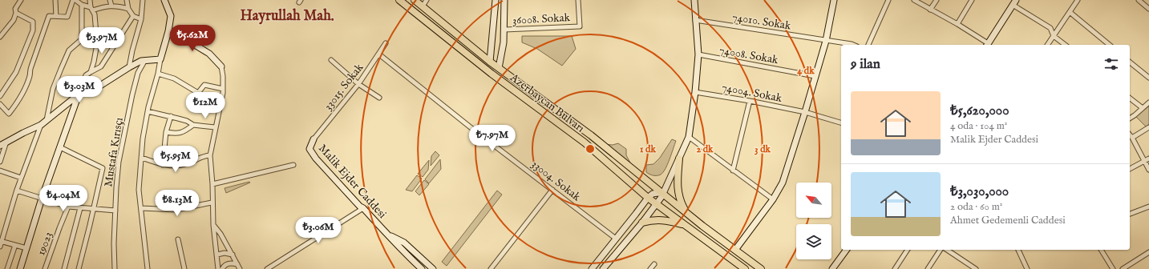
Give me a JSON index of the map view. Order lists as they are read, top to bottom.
{
  "streets": {
    "main road": ["Azerbaycan Bulvarı", "Malik Ejder Caddesi"],
    "street": [
      "36008. Sokak",
      "74010. Sokak",
      "74008. Sokak",
      "33015. Sokak",
      "74004. Sokak",
      "Mustafa Kırısçı",
      "33004. Sokak",
      "19023"
    ]
  },
  "crossings": [
    ["33015. Sokak", "33004. Sokak"],
    ["33015. Sokak", "Malik Ejder Caddesi"]
  ],
  "districts": ["Hayrullah Mah."],
  "north": "top left",
  "page": {
    "price": [
      "₺5.62M",
      "₺3.97M",
      "₺3.03M",
      "₺12M",
      "₺7.97M",
      "₺5.95M",
      "₺4.04M",
      "₺8.13M",
      "₺3.06M"
    ],
    "heading": "9 ilan",
    "list": [
      {
        "name": "₺5,620,000",
        "note": "4 oda · 104 m² · Malik Ejder Caddesi"
      },
      {
        "name": "₺3,030,000",
        "note": "2 oda · 60 m² · Ahmet Gedemenli Caddesi"
      }
    ]
  },
  "rings": [
    "4 dk",
    "1 dk",
    "2 dk",
    "3 dk"
  ]
}
